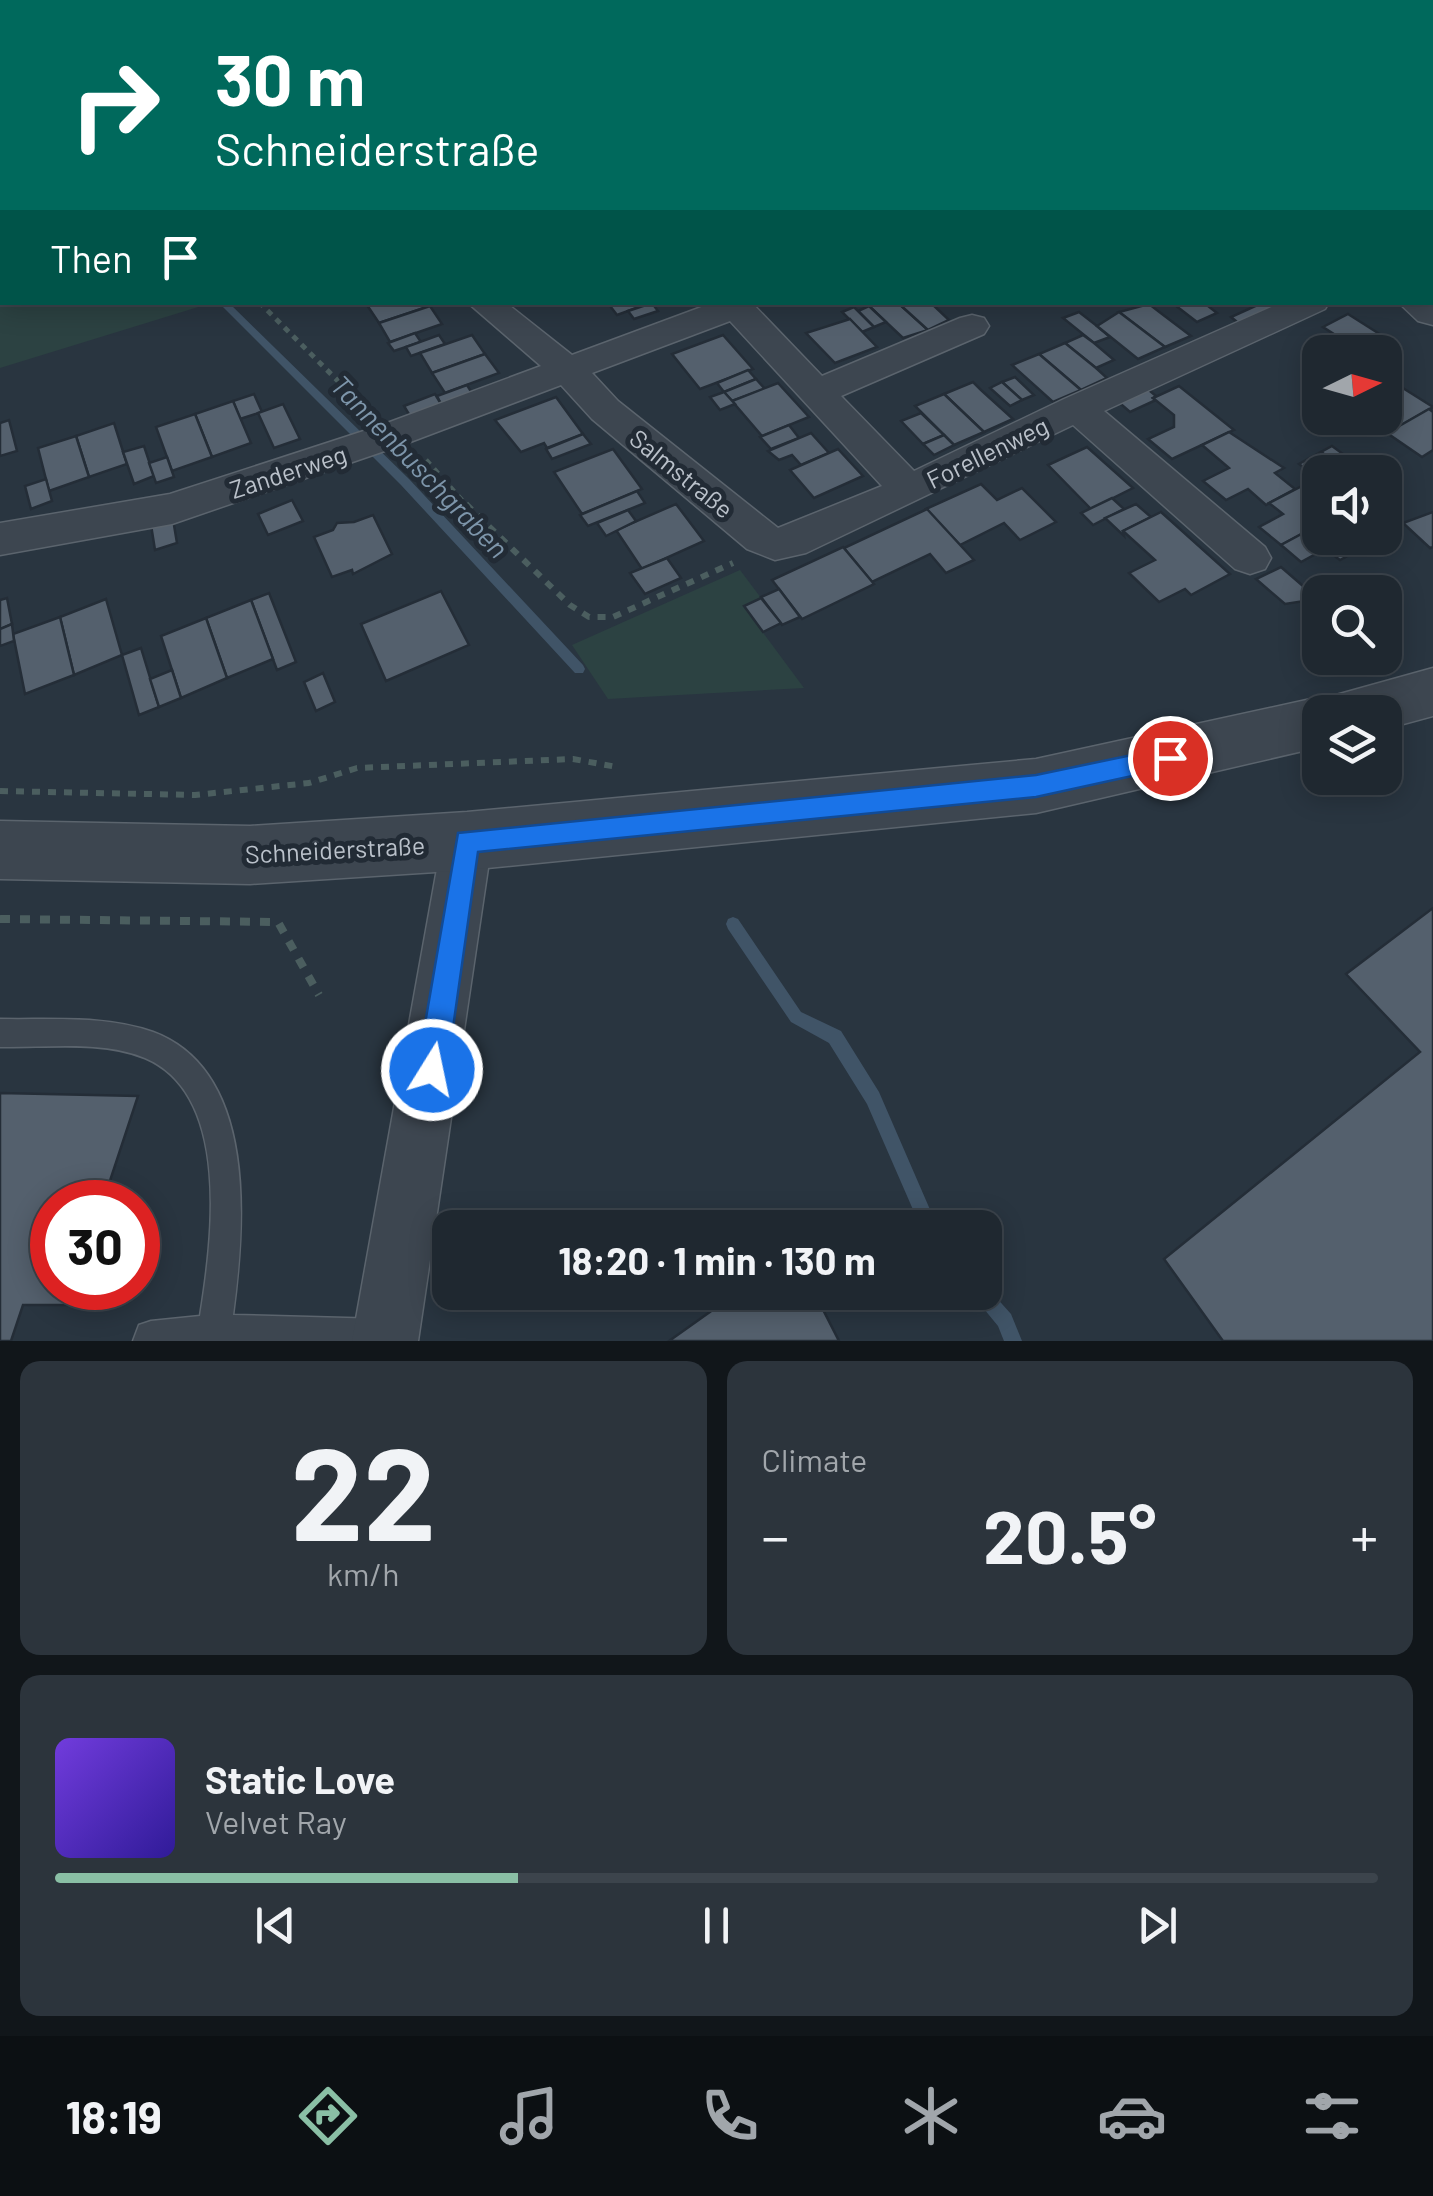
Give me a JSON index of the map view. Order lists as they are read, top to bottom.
{
  "streets": {
    "street": [
      "Forellenweg",
      "Zanderweg",
      "Salmstraße",
      "Schneiderstraße"
    ]
  },
  "crossings": [
    ["Forellenweg", "Zanderweg"],
    ["Zanderweg", "Salmstraße"]
  ],
  "water": ["Tannenbuschgraben"],
  "north": "right",
  "page": {
    "turn": ["30 m", "Schneiderstraße"],
    "then": "Then",
    "limit": "30",
    "trip": "18:20 · 1 min · 130 m",
    "tile": [
      ["22", "km/h"],
      "Climate"
    ],
    "heat": ["−", "20.5°", "+"],
    "song": ["Static Love", "Velvet Ray"],
    "tabs": "18:19"
  }
}
